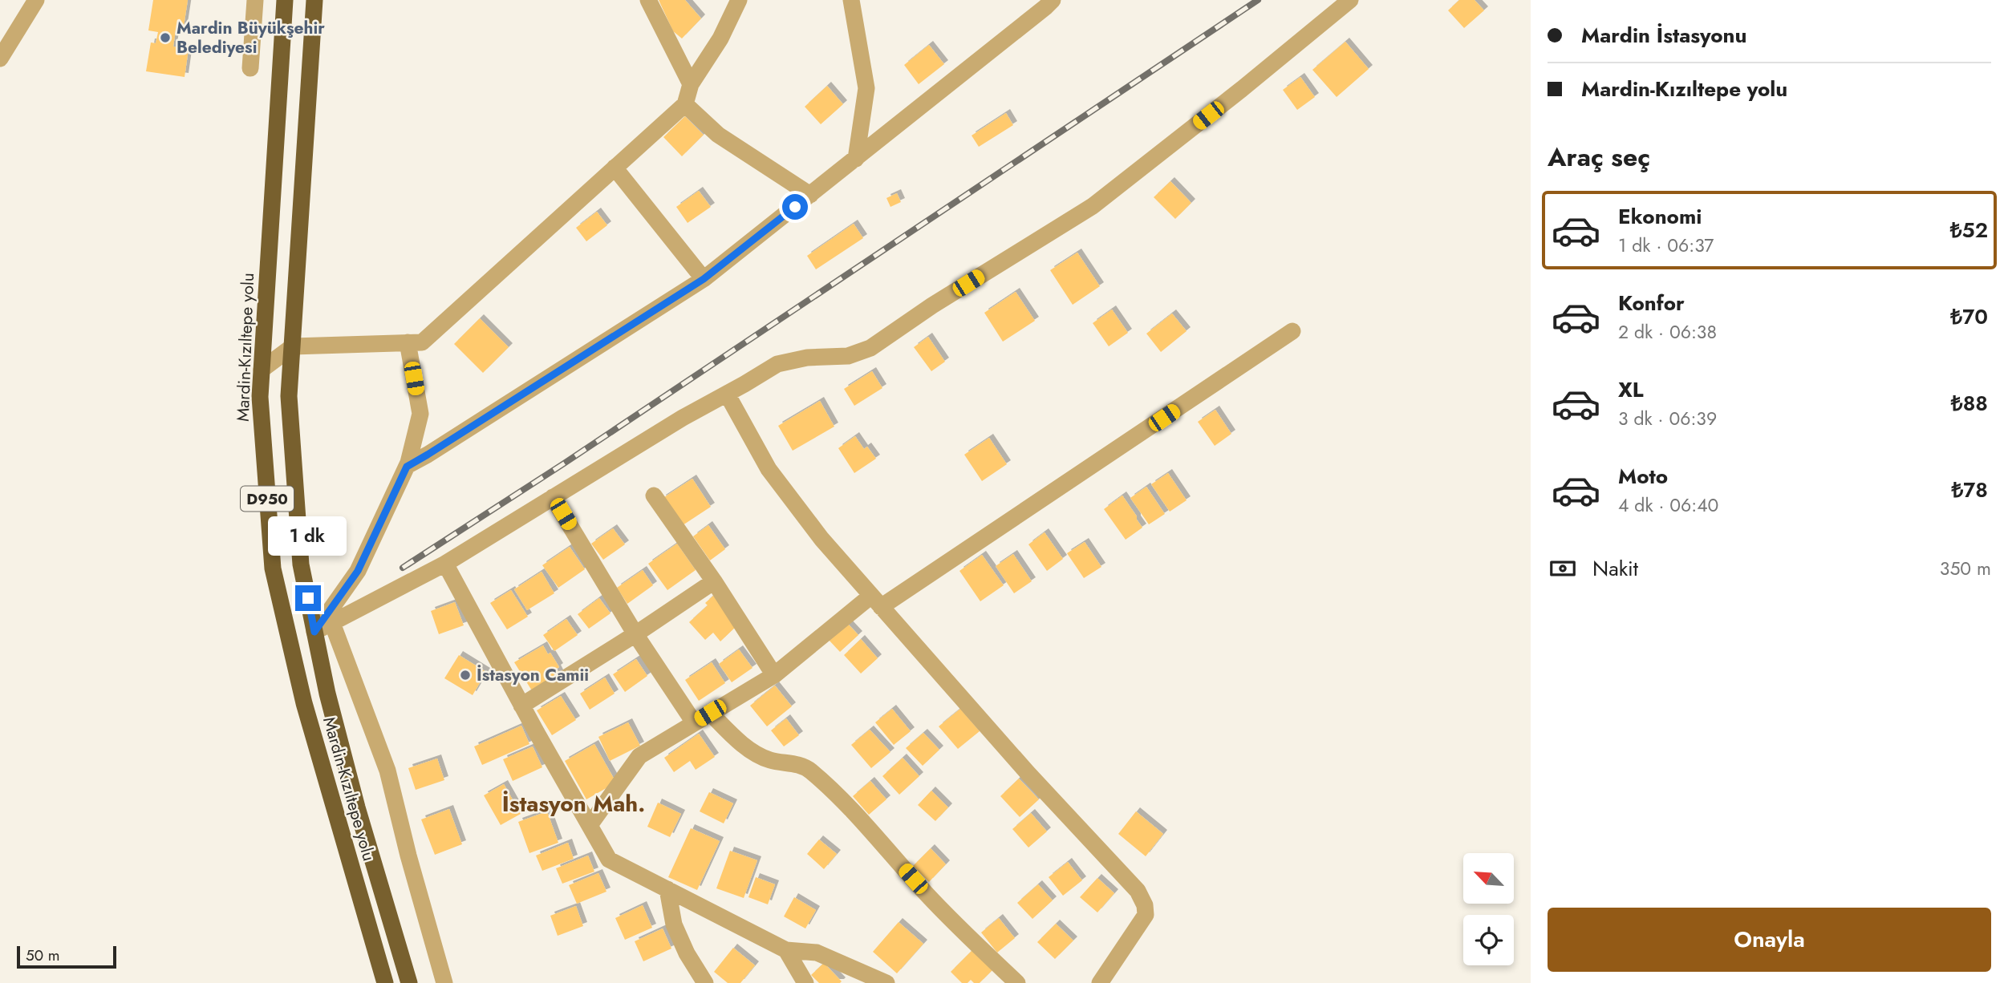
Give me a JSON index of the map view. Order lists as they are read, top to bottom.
{
  "streets": {
    "highway": ["Mardin-Kızıltepe yolu", "D950"]
  },
  "districts": ["İstasyon Mah."],
  "places": ["Mardin Büyükşehir Belediyesi", "İstasyon Camii"],
  "scale_bar": "50 m",
  "north": "top left",
  "page": {
    "banner": ["Mardin İstasyonu", "Mardin-Kızıltepe yolu"],
    "heading": "Araç seç",
    "list": [
      {
        "name": "Ekonomi",
        "note": "1 dk · 06:37",
        "value": "₺52"
      },
      {
        "name": "Konfor",
        "note": "2 dk · 06:38",
        "value": "₺70"
      },
      {
        "name": "XL",
        "note": "3 dk · 06:39",
        "value": "₺88"
      },
      {
        "name": "Moto",
        "note": "4 dk · 06:40",
        "value": "₺78"
      }
    ],
    "bubble": "1 dk",
    "pay": ["Nakit", "350 m"],
    "buttons": "Onayla",
    "scale": "50 m"
  }
}
